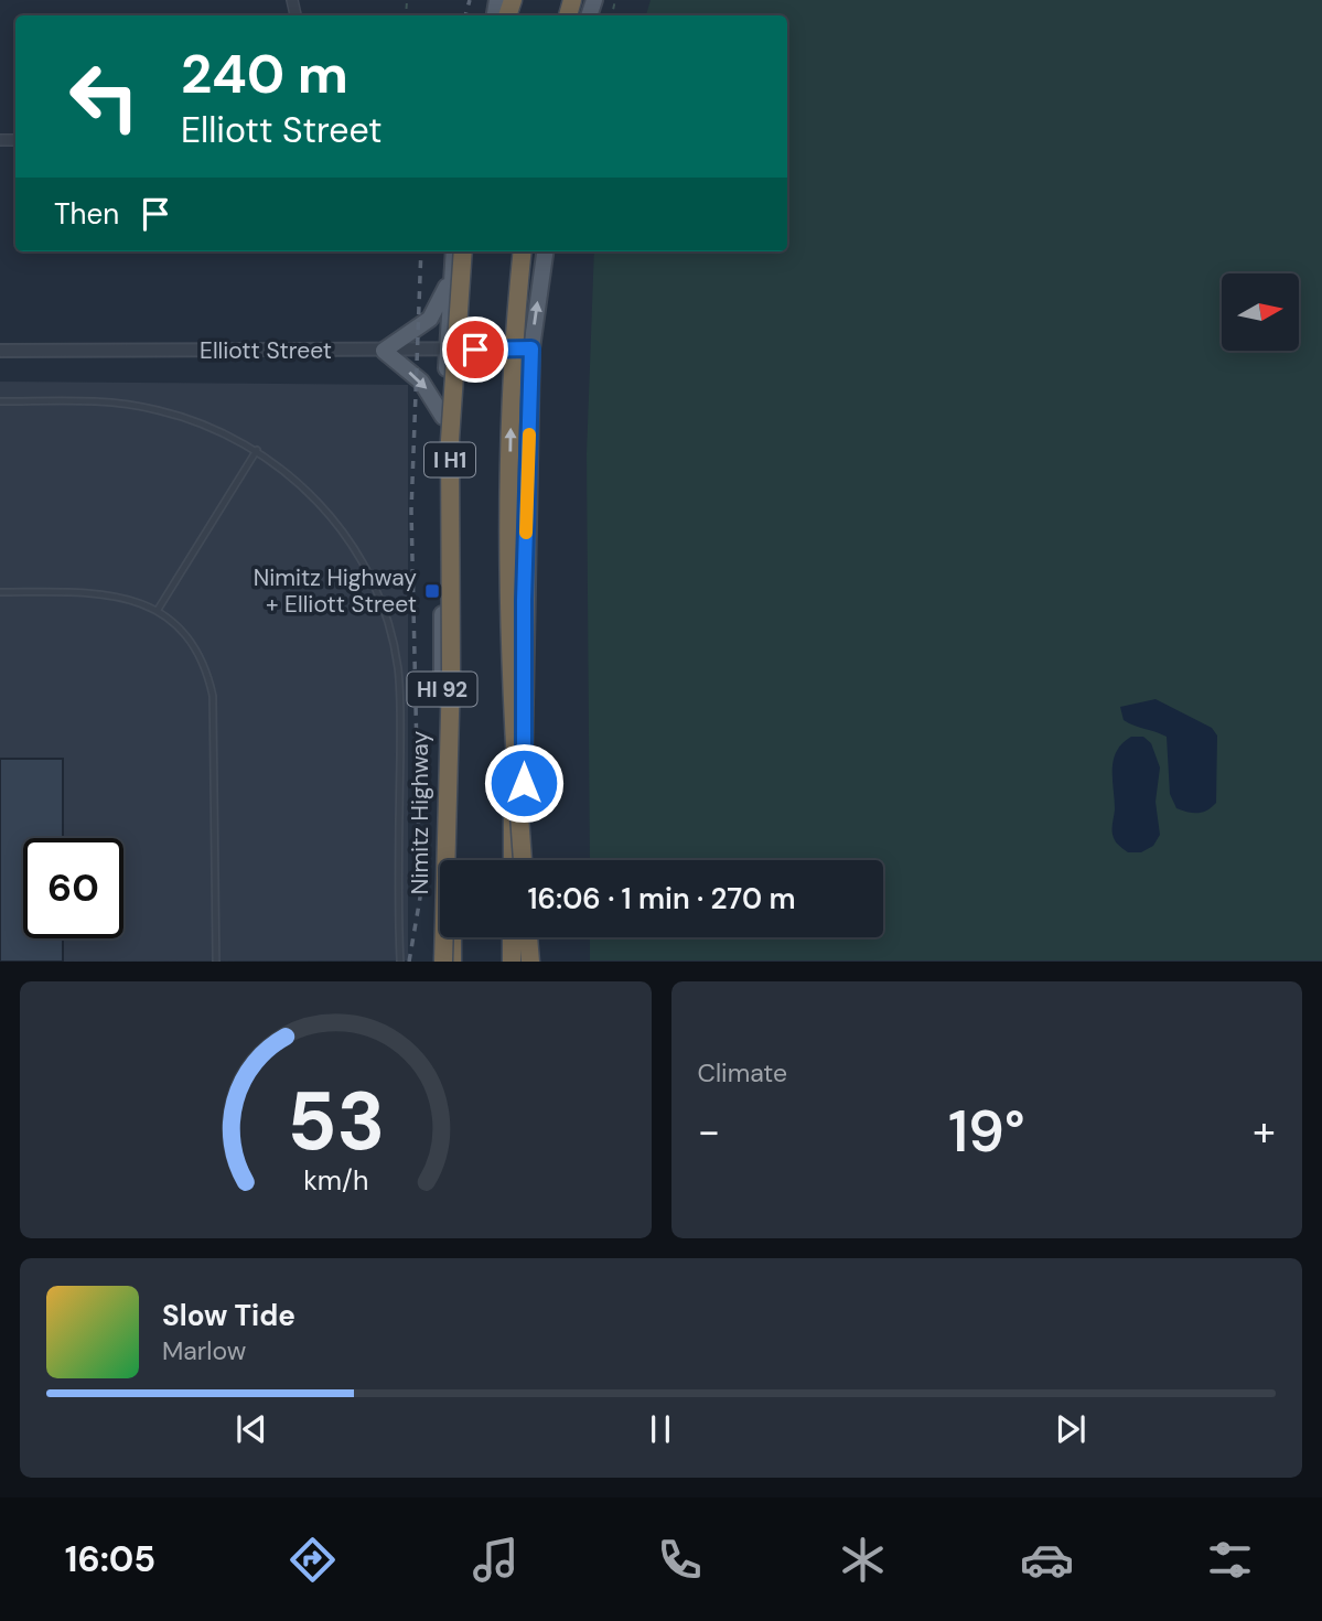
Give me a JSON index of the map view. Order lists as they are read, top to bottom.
{
  "streets": {
    "highway": ["I H1"],
    "main road": ["HI 92", "Nimitz Highway"],
    "street": ["Elliott Street"]
  },
  "crossings": [
    ["Elliott Street", "Nimitz Highway"]
  ],
  "places": {
    "transit": ["Nimitz Highway + Elliott Street"]
  },
  "north": "right",
  "page": {
    "turn": ["240 m", "Elliott Street"],
    "then": "Then",
    "limit": "60",
    "trip": "16:06 · 1 min · 270 m",
    "tile": "Climate",
    "heat": ["−", "19°", "+"],
    "song": ["Slow Tide", "Marlow"],
    "tabs": "16:05",
    "gauge": ["53", "km/h"]
  }
}
